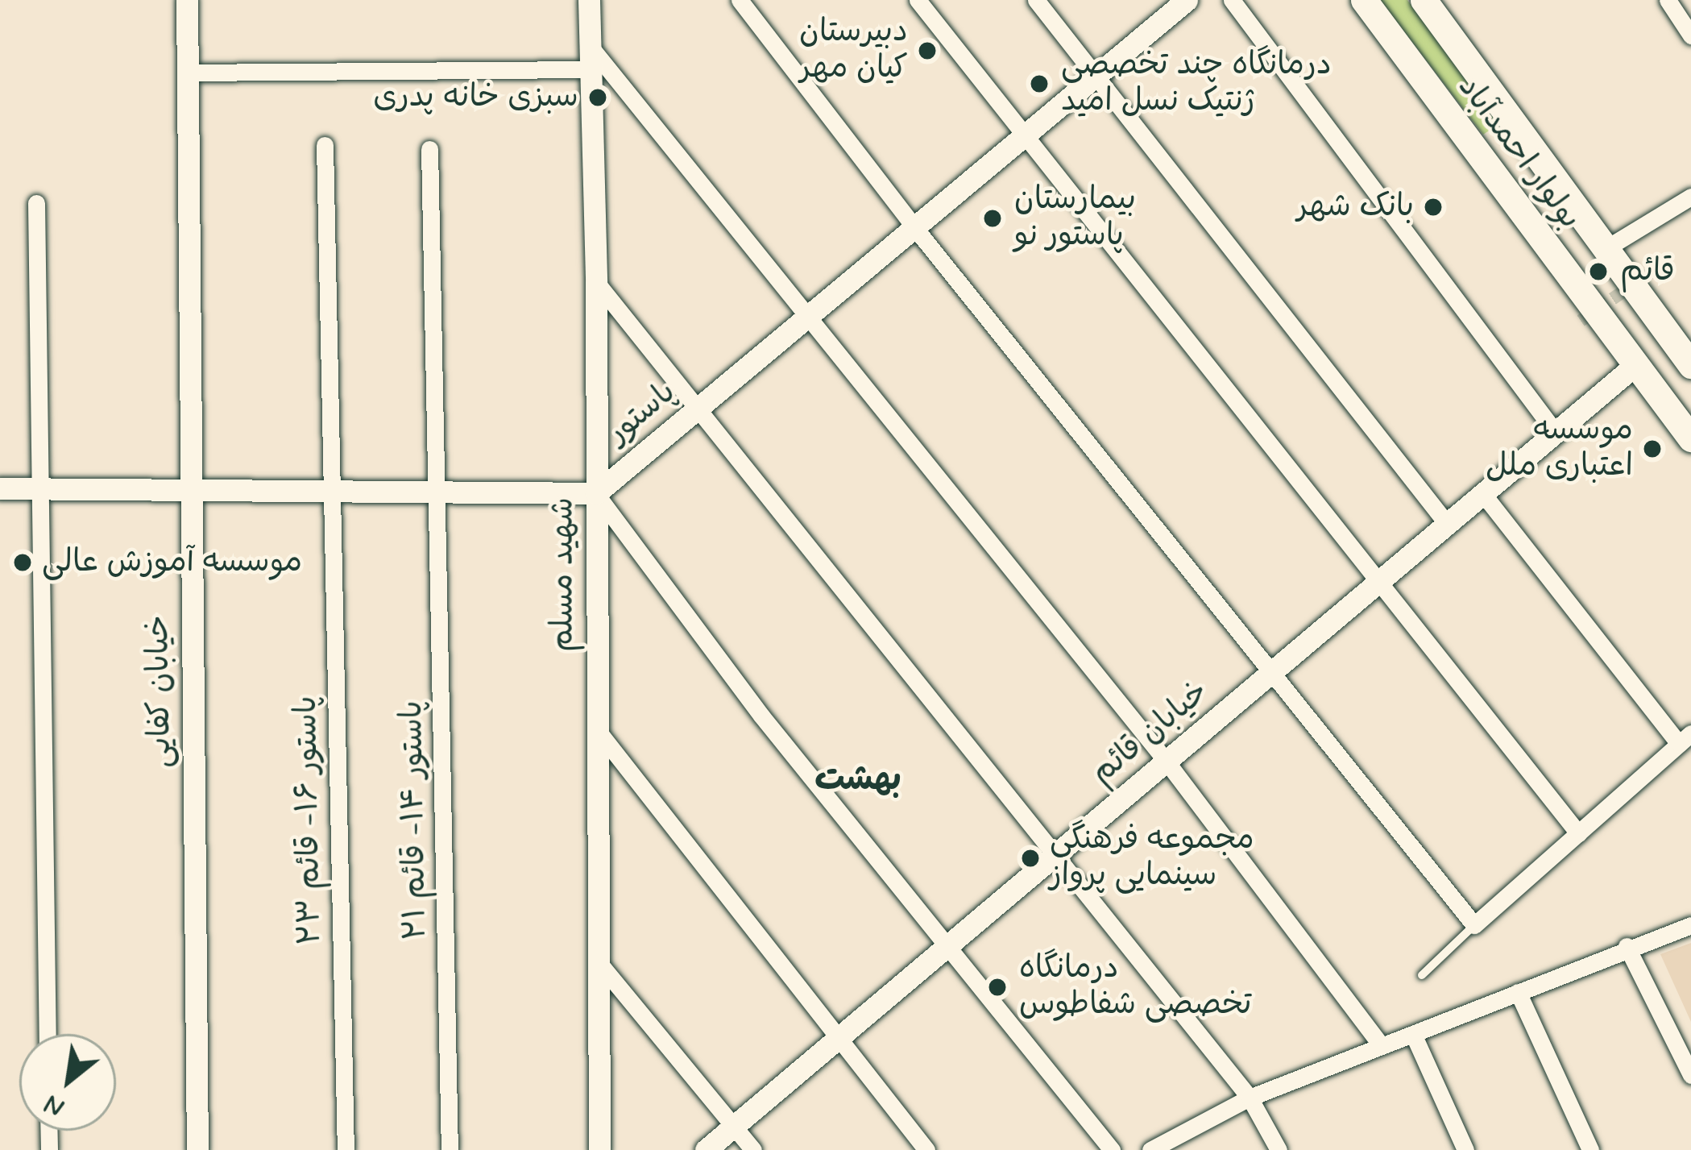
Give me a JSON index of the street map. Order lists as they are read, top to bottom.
{
  "streets": {
    "main road": ["بولوار احمدآباد"],
    "street": [
      "پاستور",
      "شهید مسلم",
      "خیابان کفایی",
      "خیابان قائم",
      "پاستور ۱۶- قائم ۲۳",
      "پاستور ۱۴- قائم ۲۱"
    ]
  },
  "crossings": [
    ["بولوار احمدآباد", "خیابان قائم"],
    ["پاستور", "شهید مسلم"]
  ],
  "districts": ["بهشت"],
  "places": [
    "دبیرستان کیان مهر",
    "درمانگاه چند تخصصی ژنتیک نسل امید",
    "سبزی خانه پدری",
    "بانک شهر",
    "بیمارستان پاستور نو",
    "قائم",
    "موسسه اعتباری ملل",
    "موسسه آموزش عالی",
    "مجموعه فرهنگی سینمایی پرواز",
    "درمانگاه تخصصی شفاطوس"
  ],
  "north": "bottom left"
}
